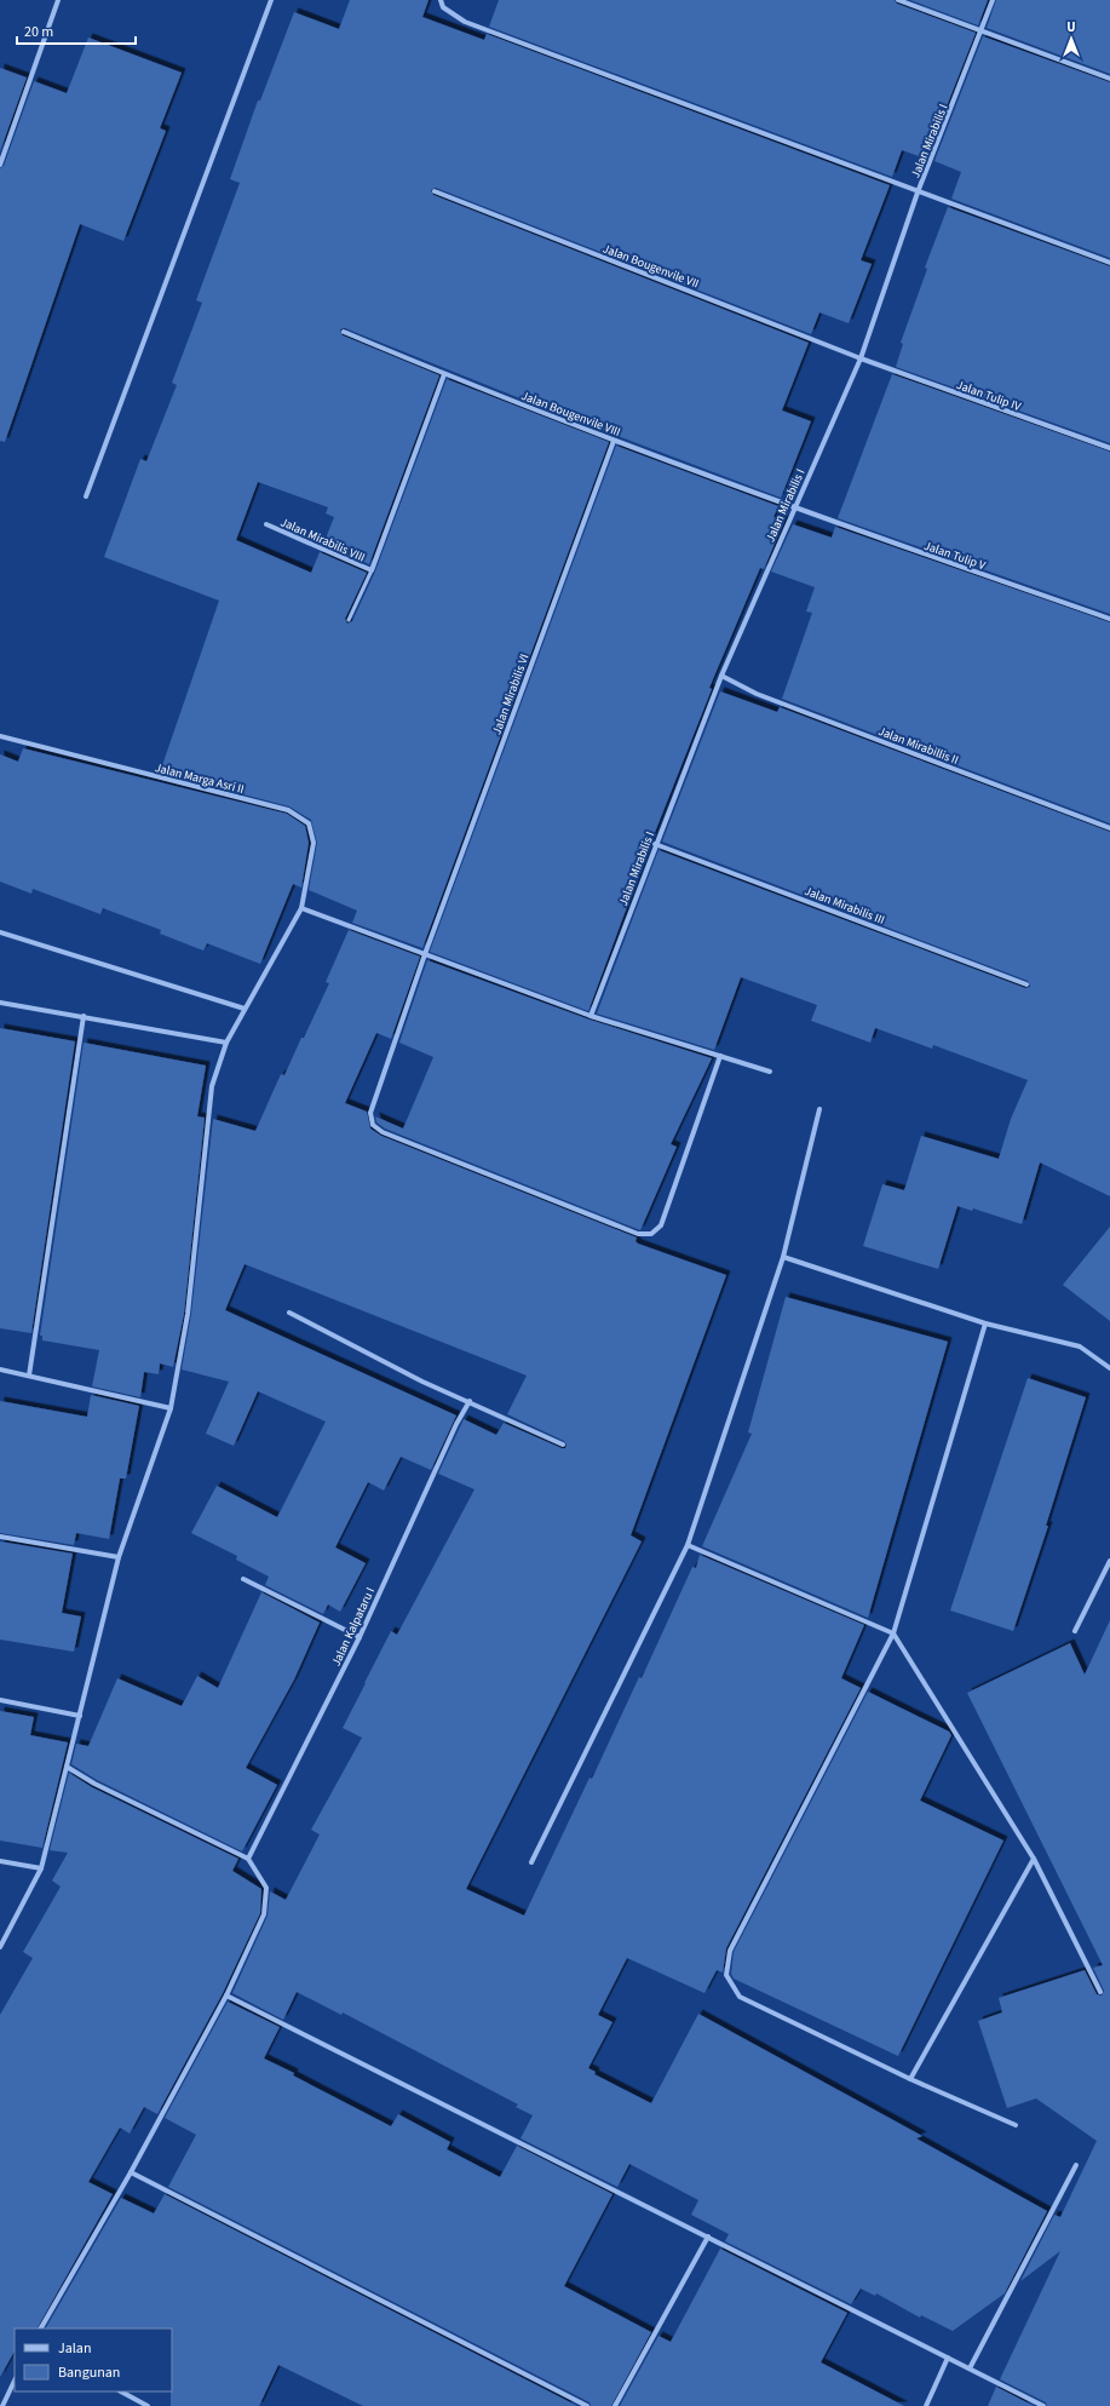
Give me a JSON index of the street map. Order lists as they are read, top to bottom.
{
  "streets": {
    "street": [
      "Jalan Mirabilis I",
      "Jalan Bougenvile VII",
      "Jalan Tulip IV",
      "Jalan Bougenvile VIII",
      "Jalan Mirabilis VIII",
      "Jalan Tulip V",
      "Jalan Mirabilis VI",
      "Jalan Mirabillis II",
      "Jalan Marga Asri II",
      "Jalan Mirabilis III",
      "Jalan Kalpataru I"
    ]
  },
  "crossings": [
    ["Jalan Mirabilis I", "Jalan Bougenvile VII"],
    ["Jalan Mirabilis I", "Jalan Tulip IV"],
    ["Jalan Mirabilis I", "Jalan Bougenvile VIII"],
    ["Jalan Mirabilis I", "Jalan Tulip V"],
    ["Jalan Mirabilis I", "Jalan Mirabillis II"],
    ["Jalan Mirabilis I", "Jalan Mirabilis III"],
    ["Jalan Bougenvile VII", "Jalan Tulip IV"],
    ["Jalan Bougenvile VIII", "Jalan Tulip V"],
    ["Jalan Bougenvile VIII", "Jalan Mirabilis VI"]
  ],
  "legend": ["Jalan", "Bangunan"],
  "scale_bar": "20 m",
  "north": "top"
}
